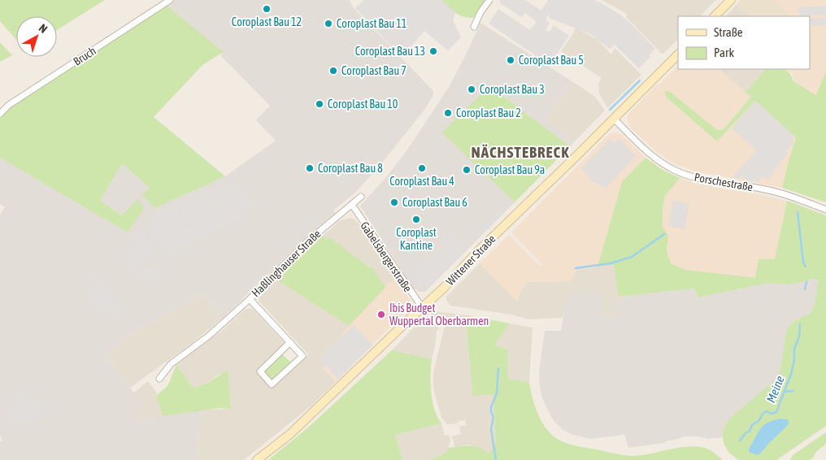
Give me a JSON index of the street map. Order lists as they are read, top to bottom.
{
  "streets": {
    "main road": ["Wittener Straße"],
    "street": [
      "Bruch",
      "Porschestraße",
      "Gabelsbergerstraße",
      "Haßlinghauser Straße"
    ]
  },
  "crossings": [
    ["Porschestraße", "Wittener Straße"],
    ["Gabelsbergerstraße", "Wittener Straße"],
    ["Gabelsbergerstraße", "Haßlinghauser Straße"]
  ],
  "districts": ["NÄCHSTEBRECK"],
  "water": ["Meine"],
  "places": [
    "Coroplast Bau 12",
    "Coroplast Bau 11",
    "Coroplast Bau 13",
    "Coroplast Bau 5",
    "Coroplast Bau 7",
    "Coroplast Bau 3",
    "Coroplast Bau 10",
    "Coroplast Bau 2",
    "Coroplast Bau 8",
    "Coroplast Bau 4",
    "Coroplast Bau 9a",
    "Coroplast Bau 6",
    "Coroplast Kantine",
    "Ibis Budget Wuppertal Oberbarmen"
  ],
  "legend": ["Straße", "Park"],
  "north": "top right"
}
